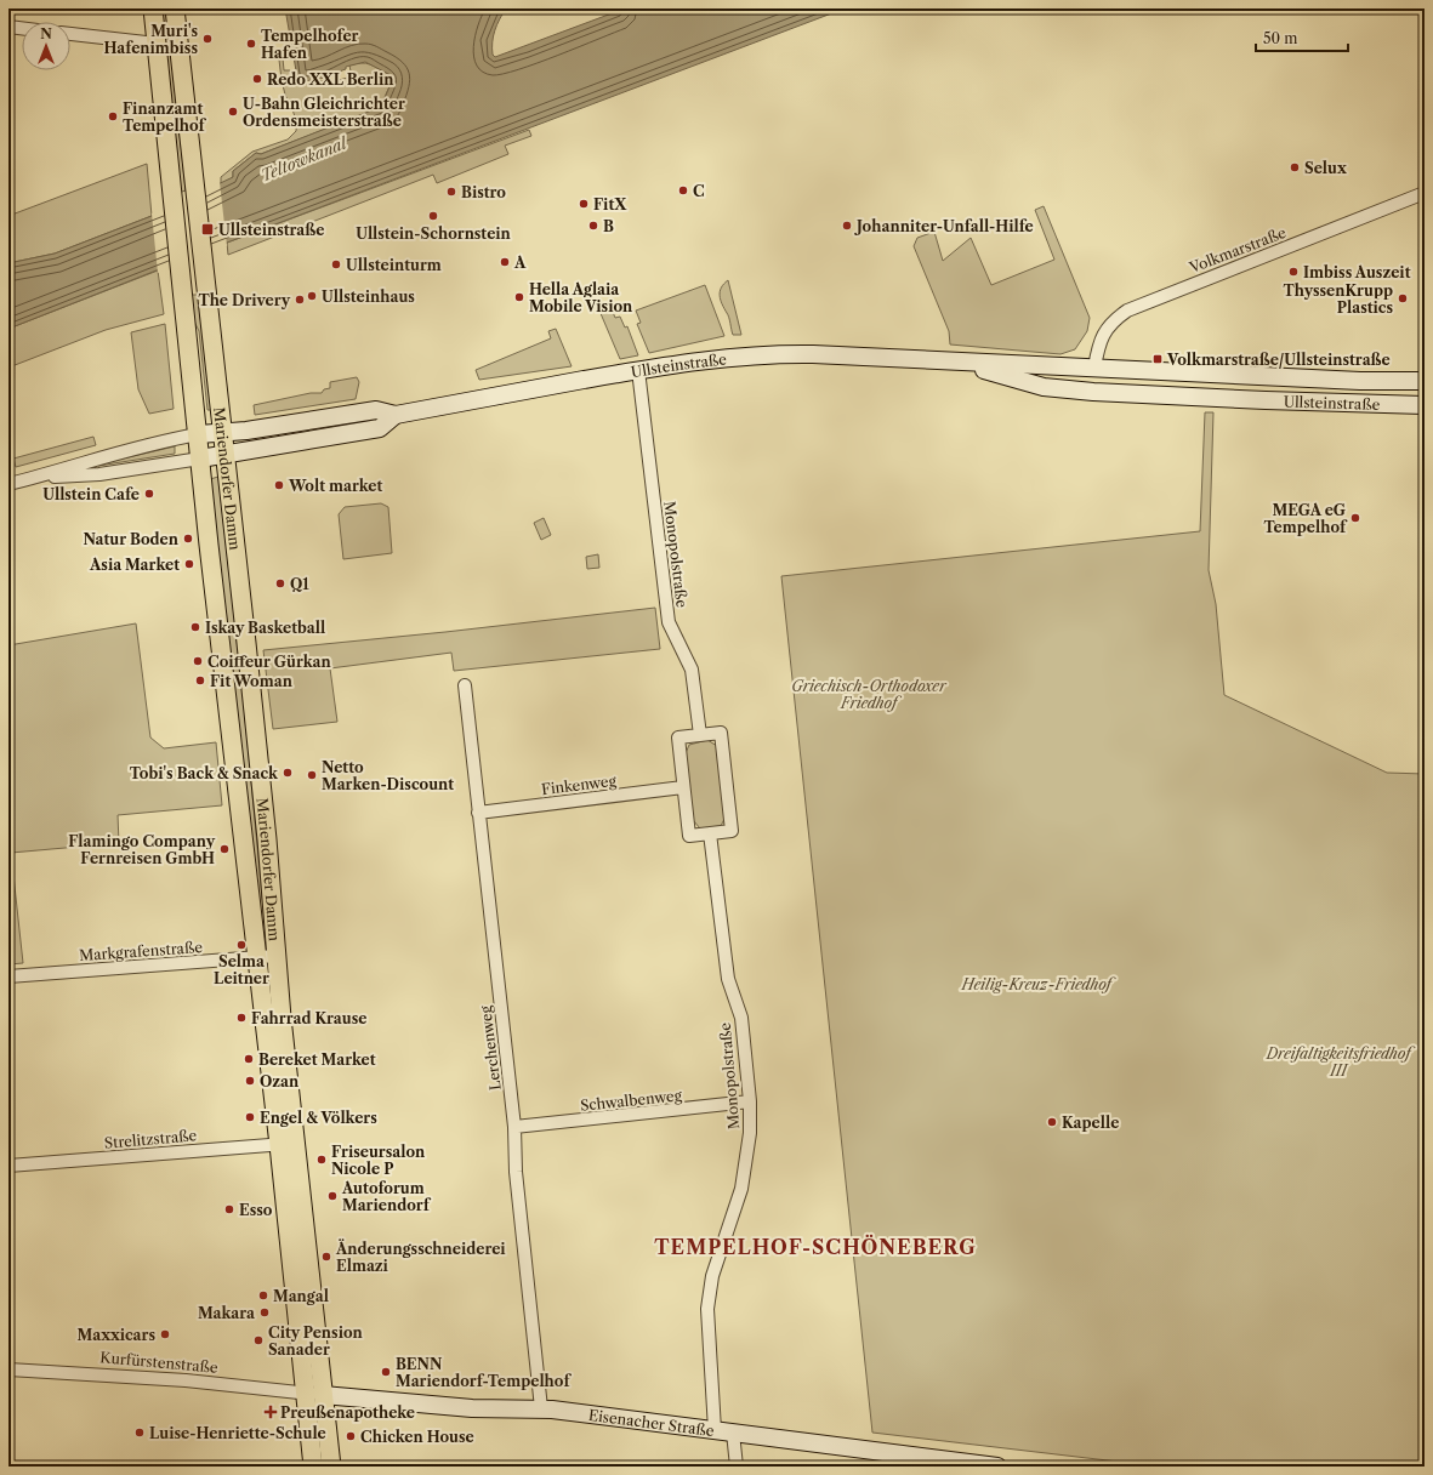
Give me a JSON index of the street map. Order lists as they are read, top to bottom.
{
  "streets": {
    "main road": ["Mariendorfer Damm"],
    "street": [
      "Volkmarstraße",
      "Ullsteinstraße",
      "Monopolstraße",
      "Finkenweg",
      "Markgrafenstraße",
      "Lerchenweg",
      "Schwalbenweg",
      "Strelitzstraße",
      "Kurfürstenstraße",
      "Eisenacher Straße"
    ]
  },
  "crossings": [
    ["Volkmarstraße", "Ullsteinstraße"],
    ["Ullsteinstraße", "Mariendorfer Damm"],
    ["Ullsteinstraße", "Monopolstraße"],
    ["Mariendorfer Damm", "Markgrafenstraße"],
    ["Mariendorfer Damm", "Strelitzstraße"],
    ["Mariendorfer Damm", "Kurfürstenstraße"],
    ["Mariendorfer Damm", "Eisenacher Straße"],
    ["Monopolstraße", "Schwalbenweg"],
    ["Monopolstraße", "Eisenacher Straße"],
    ["Finkenweg", "Lerchenweg"],
    ["Lerchenweg", "Schwalbenweg"],
    ["Lerchenweg", "Eisenacher Straße"],
    ["Kurfürstenstraße", "Eisenacher Straße"]
  ],
  "districts": ["TEMPELHOF-SCHÖNEBERG"],
  "water": ["Teltowkanal"],
  "parks": ["Griechisch-Orthodoxer Friedhof", "Heilig-Kreuz-Friedhof", "Dreifaltigkeitsfriedhof III"],
  "places": {
    "other": [
      "Muri's Hafenimbiss",
      "Tempelhofer Hafen",
      "Redo XXL Berlin",
      "U-Bahn Gleichrichter Ordensmeisterstraße",
      "Finanzamt Tempelhof",
      "Selux",
      "C",
      "Bistro",
      "FitX",
      "Ullstein-Schornstein",
      "B",
      "Johanniter-Unfall-Hilfe",
      "A",
      "Ullsteinturm",
      "Imbiss Auszeit",
      "Ullsteinhaus",
      "Hella Aglaia Mobile Vision",
      "ThyssenKrupp Plastics",
      "The Drivery",
      "Wolt market",
      "Ullstein Cafe",
      "MEGA eG Tempelhof",
      "Natur Boden",
      "Asia Market",
      "Q1",
      "Iskay Basketball",
      "Coiffeur Gürkan",
      "Fit Woman",
      "Tobi's Back & Snack",
      "Netto Marken-Discount",
      "Flamingo Company Fernreisen GmbH",
      "Selma Leitner",
      "Fahrrad Krause",
      "Bereket Market",
      "Ozan",
      "Engel & Völkers",
      "Kapelle",
      "Friseursalon Nicole P",
      "Autoforum Mariendorf",
      "Esso",
      "Änderungsschneiderei Elmazi",
      "Mangal",
      "Makara",
      "Maxxicars",
      "City Pension Sanader",
      "BENN Mariendorf-Tempelhof",
      "Luise-Henriette-Schule",
      "Chicken House"
    ],
    "transit": ["Ullsteinstraße", "Volkmarstraße/Ullsteinstraße"],
    "health": ["Preußenapotheke"]
  },
  "scale_bar": "50 m",
  "north": "top"
}
